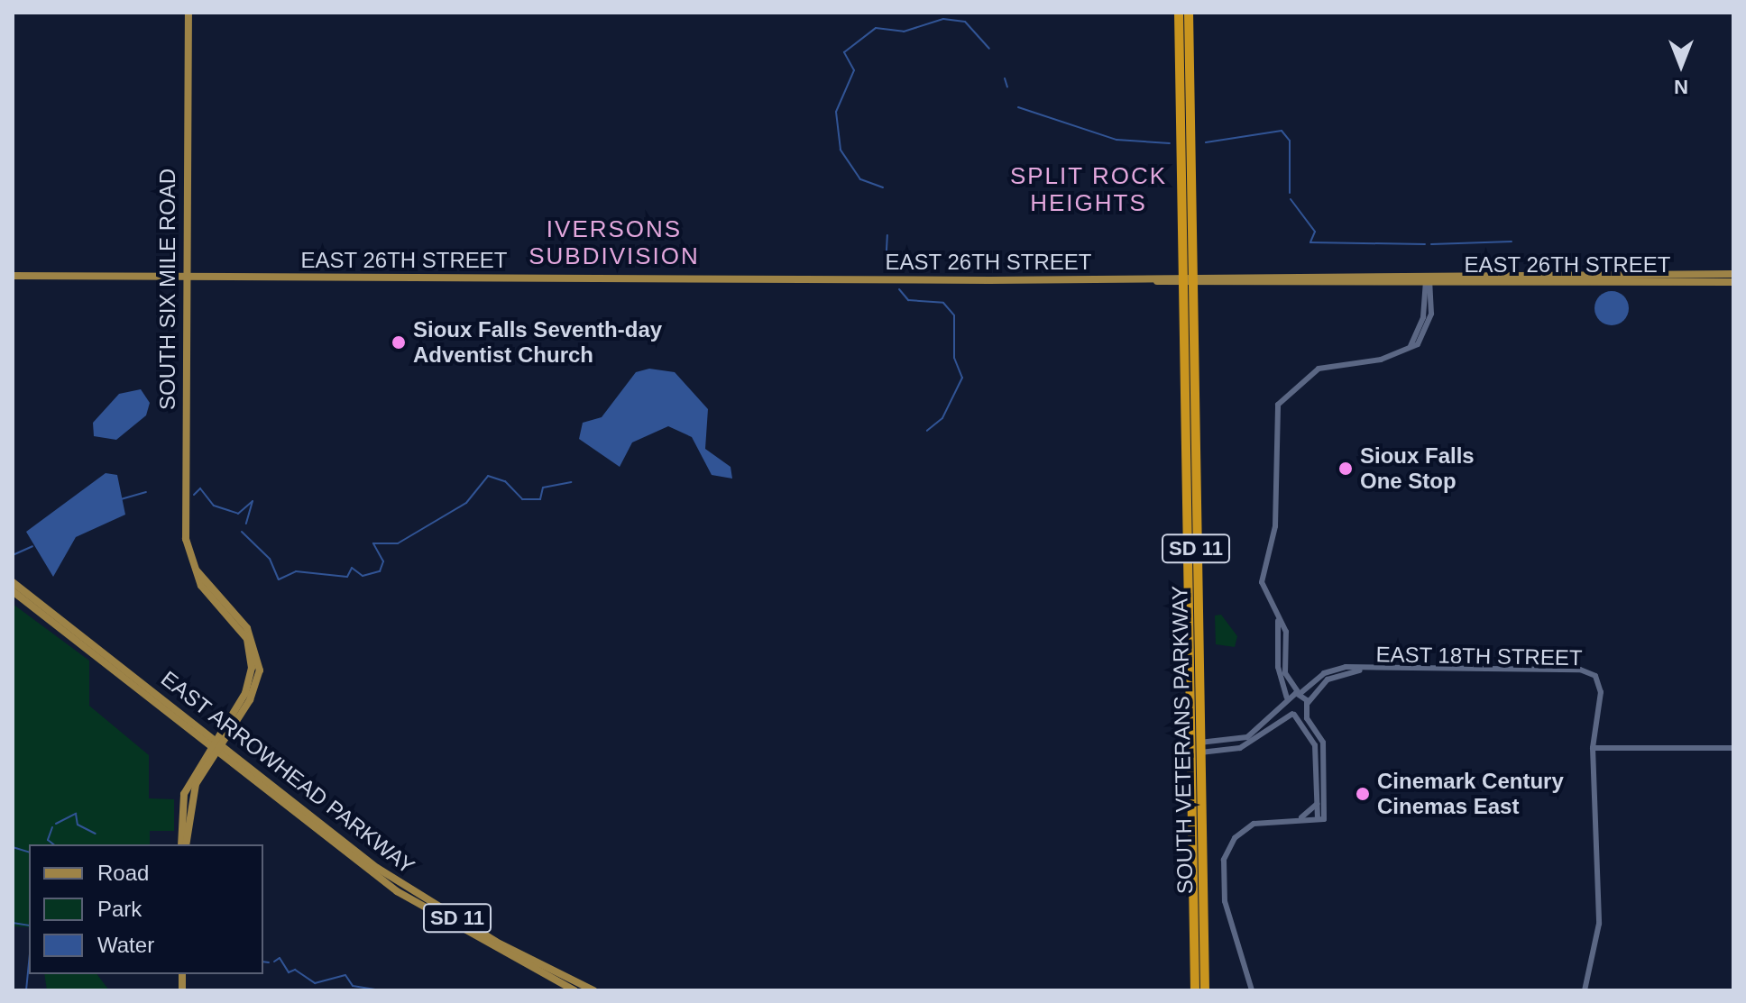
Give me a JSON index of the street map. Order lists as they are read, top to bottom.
{
  "streets": {
    "highway": ["SD 11", "SOUTH VETERANS PARKWAY"],
    "main road": ["EAST 26TH STREET", "SOUTH SIX MILE ROAD", "EAST ARROWHEAD PARKWAY"],
    "street": ["EAST 18TH STREET"]
  },
  "crossings": [
    ["EAST 26TH STREET", "SOUTH SIX MILE ROAD"],
    ["EAST 26TH STREET", "SOUTH VETERANS PARKWAY"],
    ["SOUTH SIX MILE ROAD", "EAST ARROWHEAD PARKWAY"],
    ["EAST 18TH STREET", "SOUTH VETERANS PARKWAY"]
  ],
  "districts": ["SPLIT ROCK HEIGHTS", "IVERSONS SUBDIVISION"],
  "places": ["Sioux Falls Seventh-day Adventist Church", "Sioux Falls One Stop", "Cinemark Century Cinemas East"],
  "legend": ["Road", "Park", "Water"],
  "north": "bottom"
}
